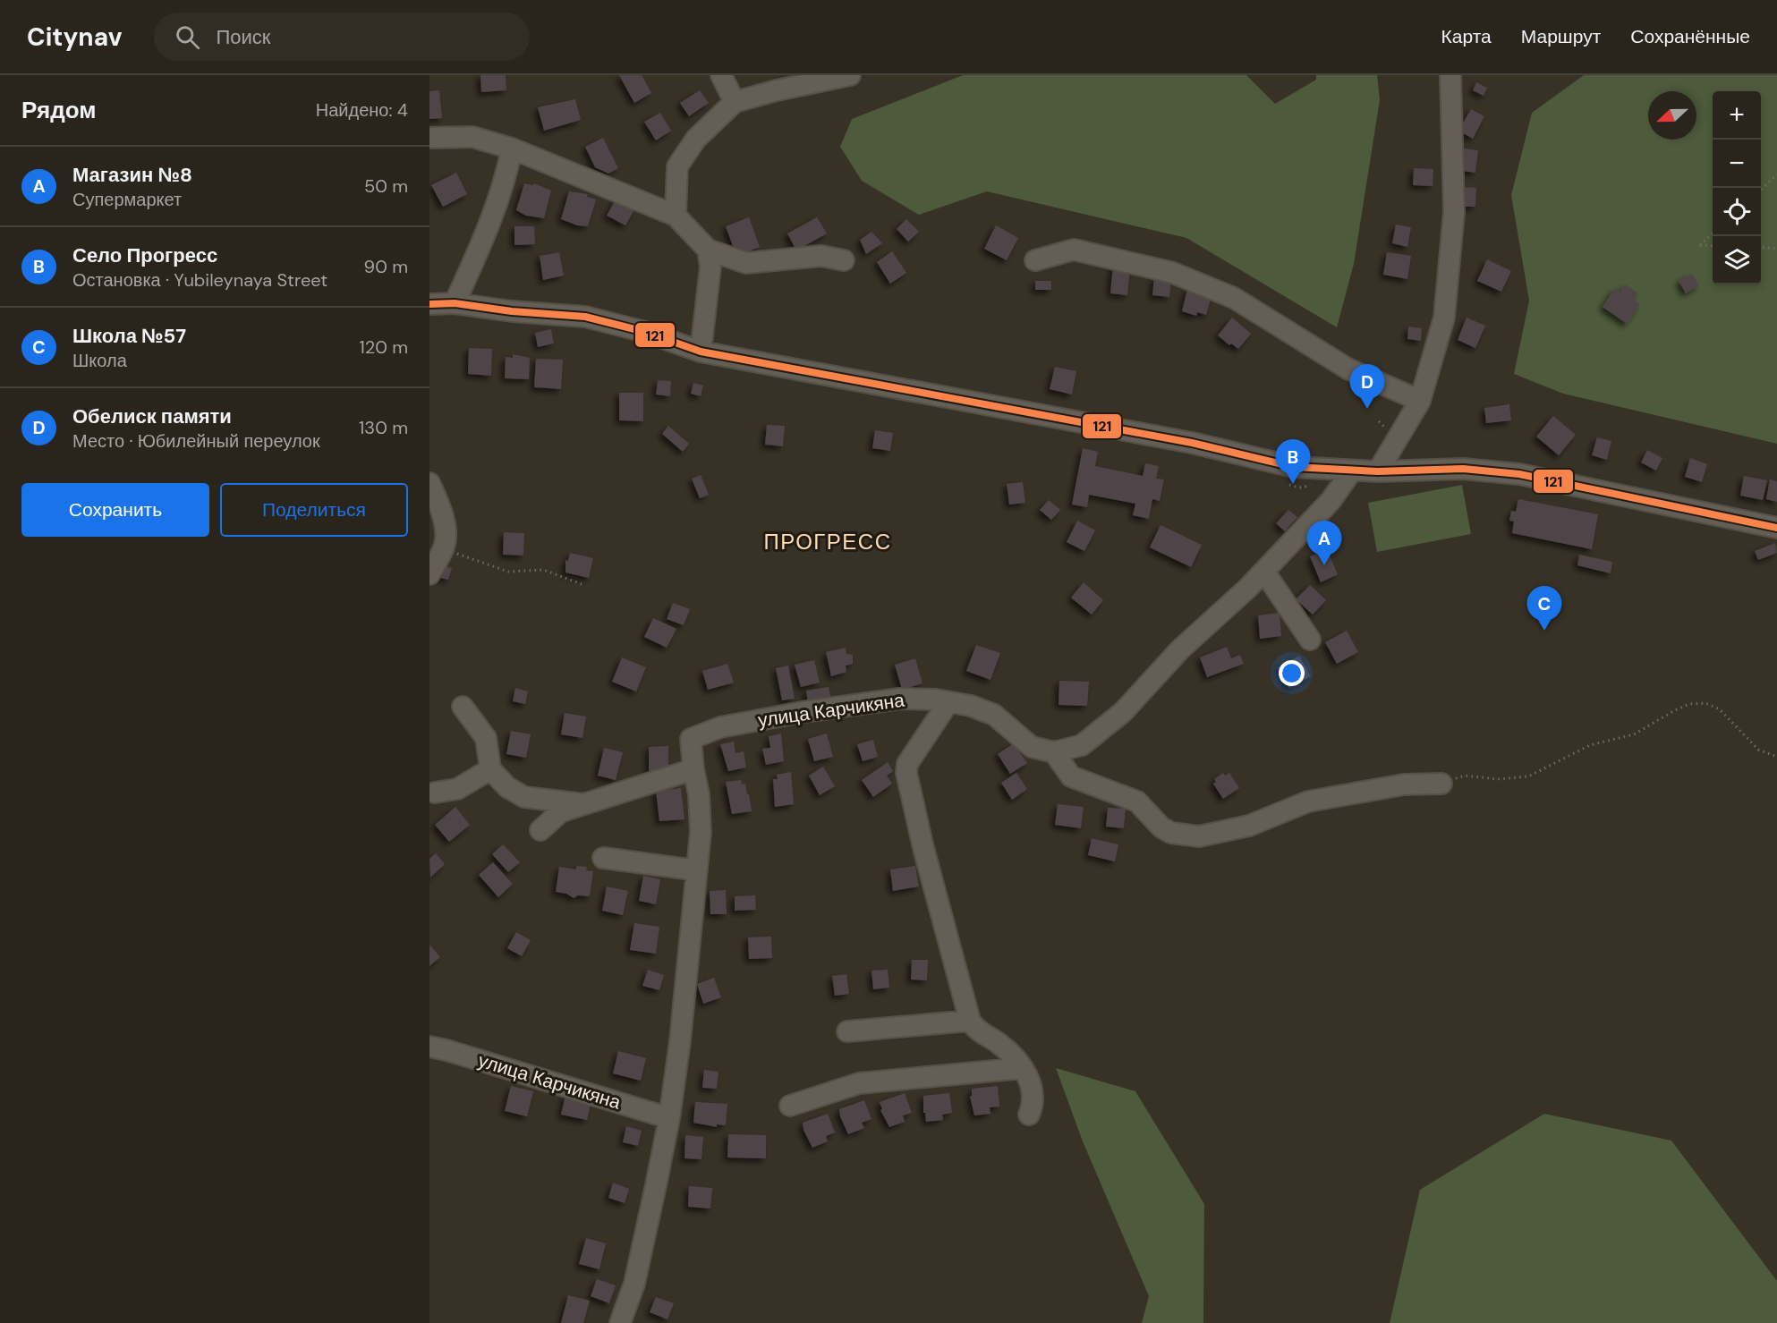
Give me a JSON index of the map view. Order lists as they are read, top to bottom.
{
  "streets": {
    "street": ["улица Карчикяна"]
  },
  "districts": ["ПРОГРЕСС"],
  "lines": ["transit line 121"],
  "north": "left",
  "page": {
    "header": "Citynav",
    "search": "Поиск",
    "nav": ["Карта", "Маршрут", "Сохранённые"],
    "heading": ["Рядом", "Найдено: 4"],
    "map_buttons": ["+", "−"],
    "list": [
      {
        "mark": "A",
        "name": "Магазин №8",
        "note": "Супермаркет",
        "value": "50 m"
      },
      {
        "mark": "B",
        "name": "Село Прогресс",
        "note": "Остановка · Yubileynaya Street",
        "value": "90 m"
      },
      {
        "mark": "C",
        "name": "Школа №57",
        "note": "Школа",
        "value": "120 m"
      },
      {
        "mark": "D",
        "name": "Обелиск памяти",
        "note": "Место · Юбилейный переулок",
        "value": "130 m"
      }
    ],
    "pins": [
      "D",
      "B",
      "A",
      "C"
    ],
    "buttons": ["Сохранить", "Поделиться"]
  }
}
